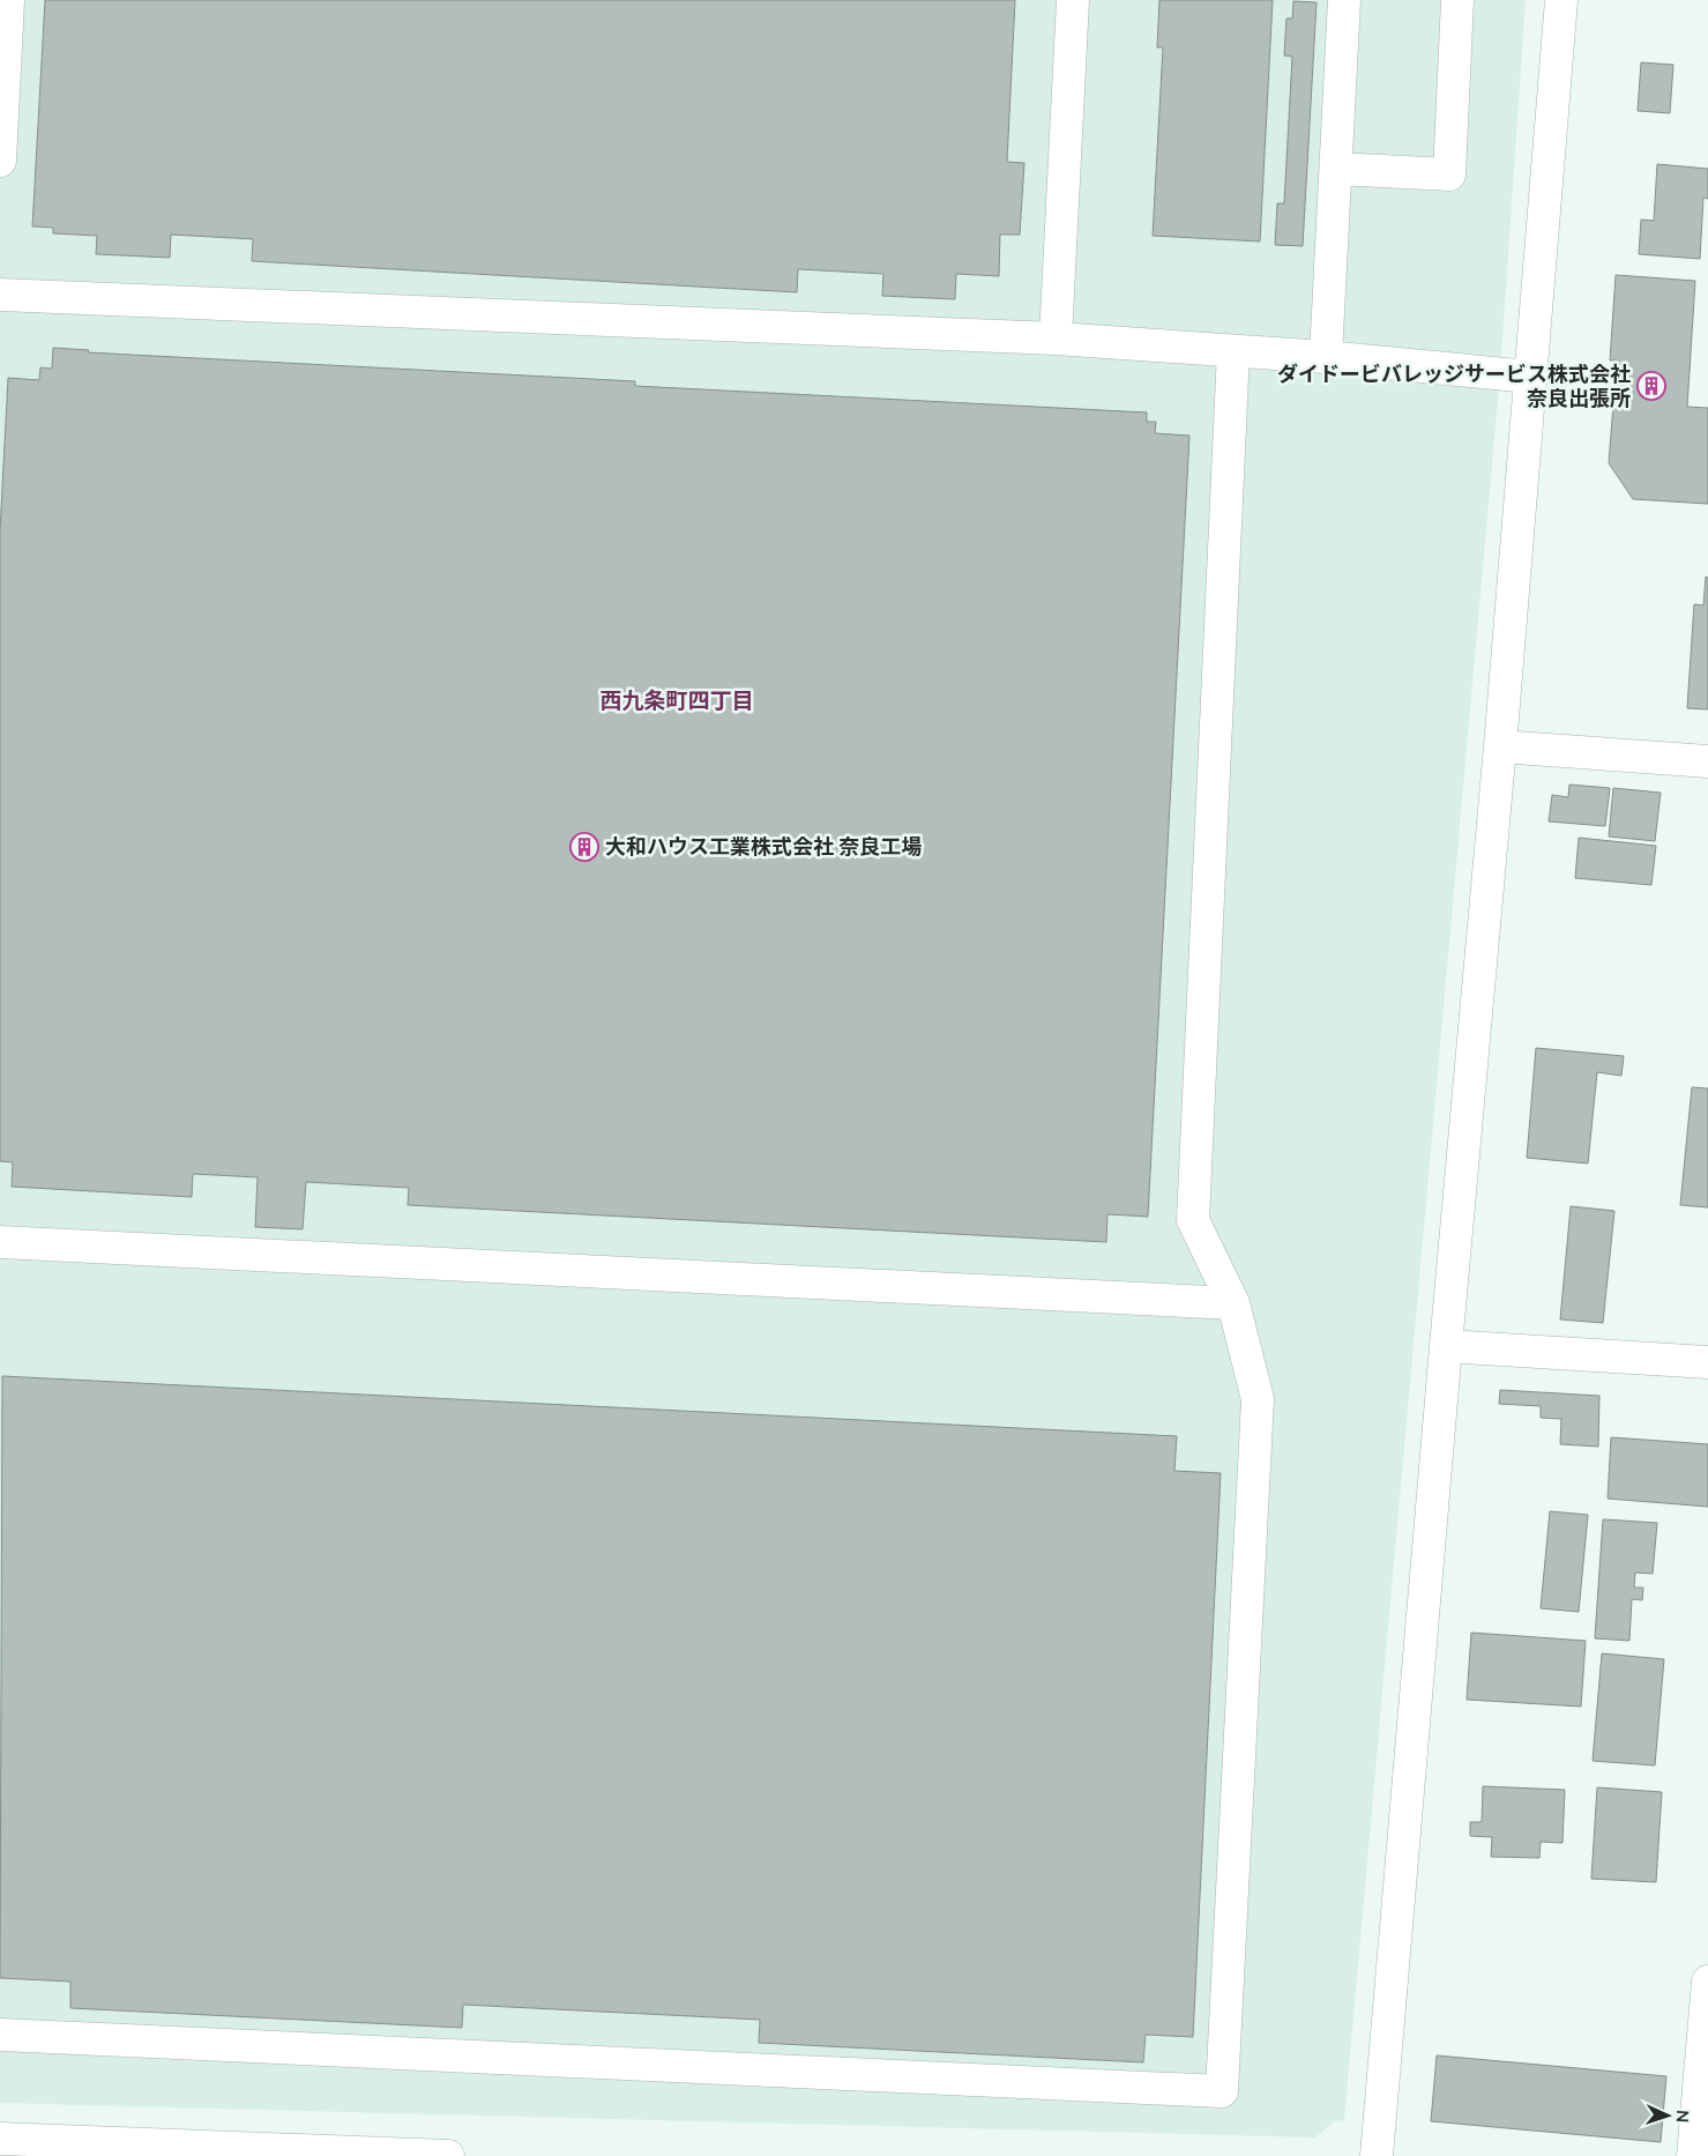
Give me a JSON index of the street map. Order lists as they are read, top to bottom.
{
  "districts": ["西九条町四丁目"],
  "places": {
    "building": ["ダイドービバレッジサービス株式会社 奈良出張所", "大和ハウス工業株式会社 奈良工場"]
  },
  "north": "right"
}
